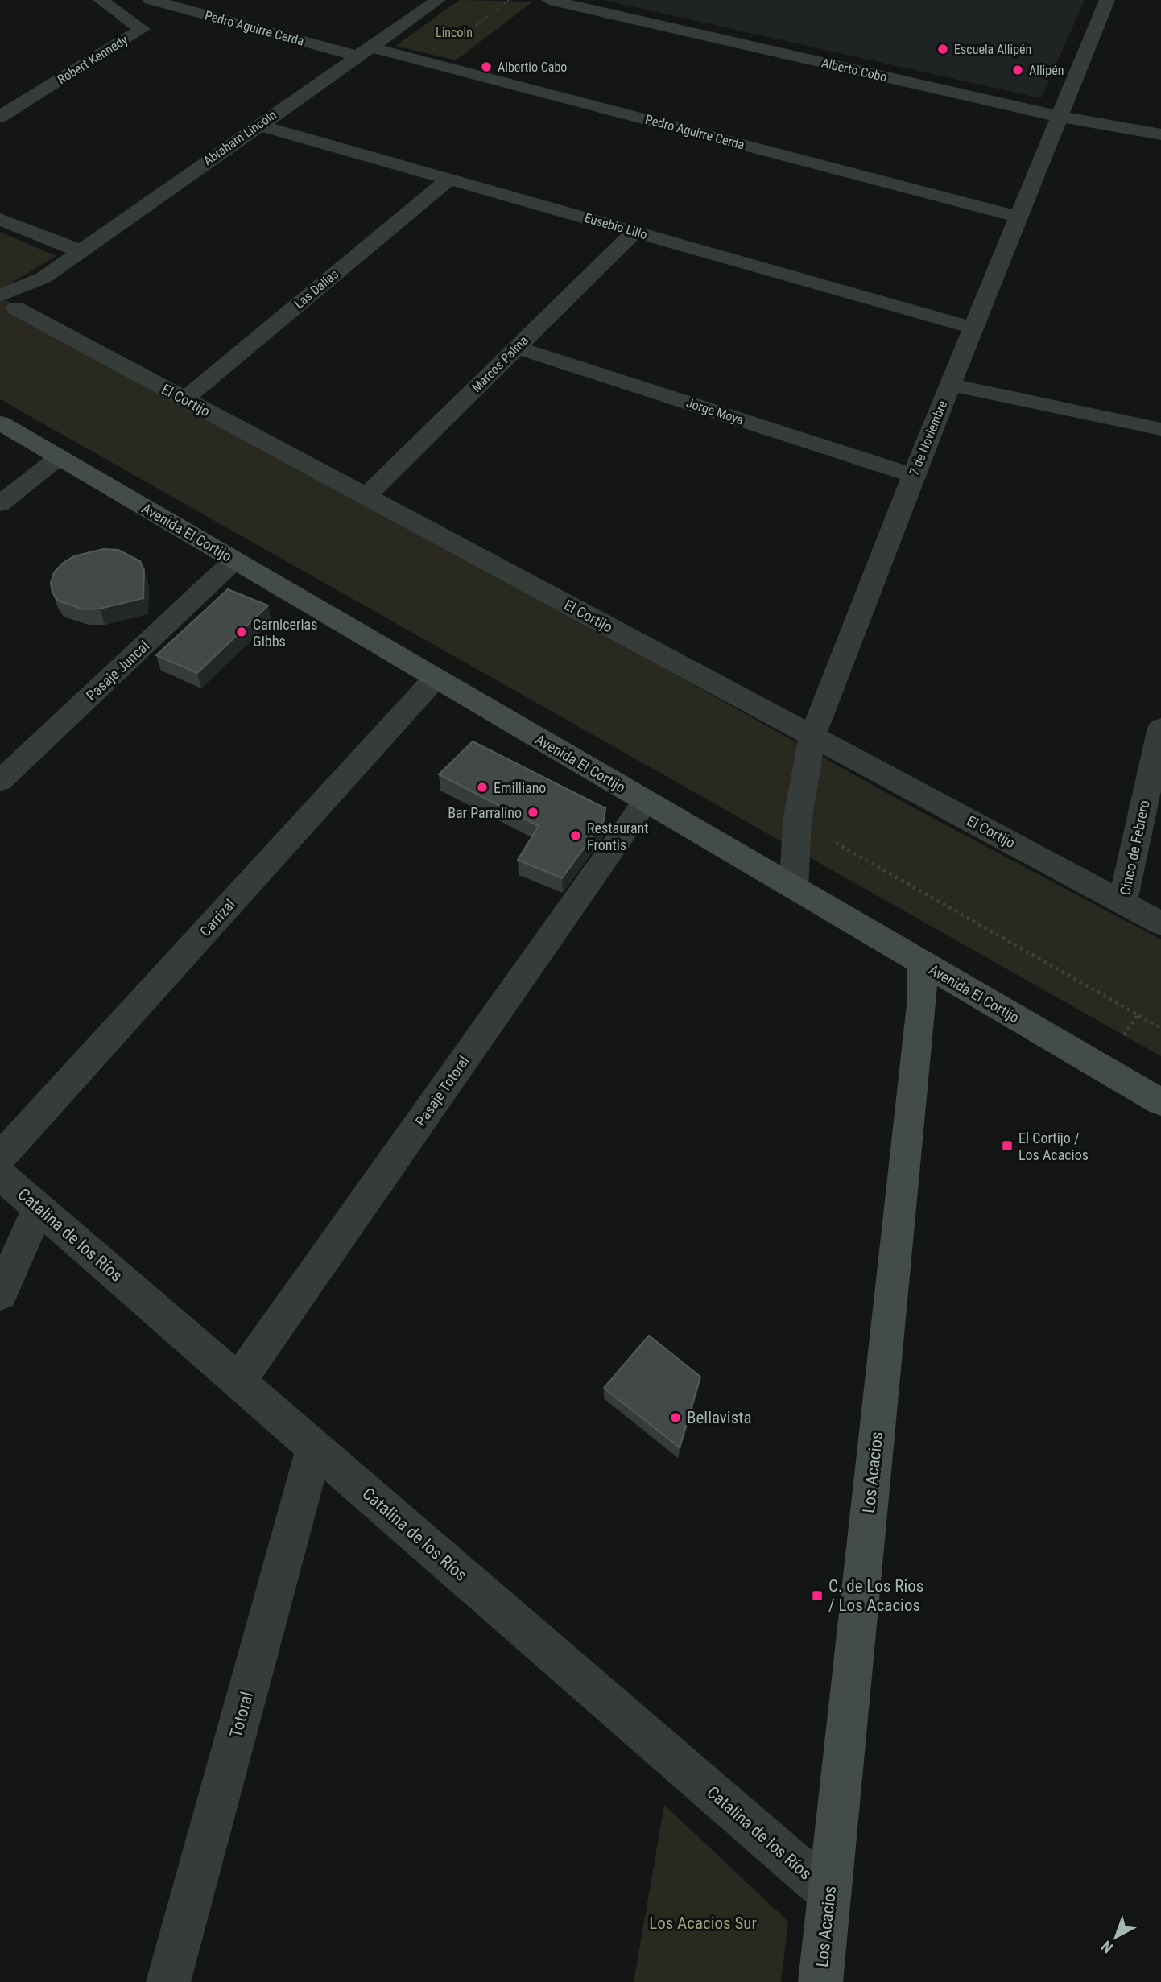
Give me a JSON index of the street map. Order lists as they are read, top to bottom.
{
  "streets": {
    "street": [
      "Pedro Aguirre Cerda",
      "Robert Kennedy",
      "Alberto Cobo",
      "Abraham Lincoln",
      "Eusebio Lillo",
      "Las Dalias",
      "Marcos Palma",
      "El Cortijo",
      "Jorge Moya",
      "7 de Noviembre",
      "Avenida El Cortijo",
      "Pasaje Juncal",
      "Cinco de Febrero",
      "Carrizal",
      "Pasaje Totoral",
      "Catalina de los Ríos",
      "Los Acacios",
      "Totoral"
    ]
  },
  "crossings": [
    ["Pedro Aguirre Cerda", "Abraham Lincoln"],
    ["Pedro Aguirre Cerda", "7 de Noviembre"],
    ["Alberto Cobo", "7 de Noviembre"],
    ["Abraham Lincoln", "Eusebio Lillo"],
    ["Abraham Lincoln", "El Cortijo"],
    ["Eusebio Lillo", "Las Dalias"],
    ["Eusebio Lillo", "Marcos Palma"],
    ["Eusebio Lillo", "7 de Noviembre"],
    ["Las Dalias", "El Cortijo"],
    ["Marcos Palma", "El Cortijo"],
    ["Marcos Palma", "Jorge Moya"],
    ["El Cortijo", "7 de Noviembre"],
    ["El Cortijo", "Cinco de Febrero"],
    ["Jorge Moya", "7 de Noviembre"],
    ["7 de Noviembre", "Avenida El Cortijo"],
    ["Avenida El Cortijo", "Pasaje Juncal"],
    ["Avenida El Cortijo", "Carrizal"],
    ["Avenida El Cortijo", "Pasaje Totoral"],
    ["Avenida El Cortijo", "Los Acacios"],
    ["Pasaje Totoral", "Catalina de los Ríos"],
    ["Catalina de los Ríos", "Los Acacios"],
    ["Catalina de los Ríos", "Totoral"]
  ],
  "parks": ["Lincoln", "Los Acacios Sur"],
  "places": {
    "other": [
      "Escuela Allipén",
      "Albertio Cabo",
      "Allipén",
      "Carnicerias Gibbs",
      "Emilliano",
      "Bar Parralino",
      "Restaurant Frontis",
      "Bellavista"
    ],
    "transit": ["El Cortijo / Los Acacios", "C. de Los Rios / Los Acacios"]
  },
  "north": "bottom left"
}
